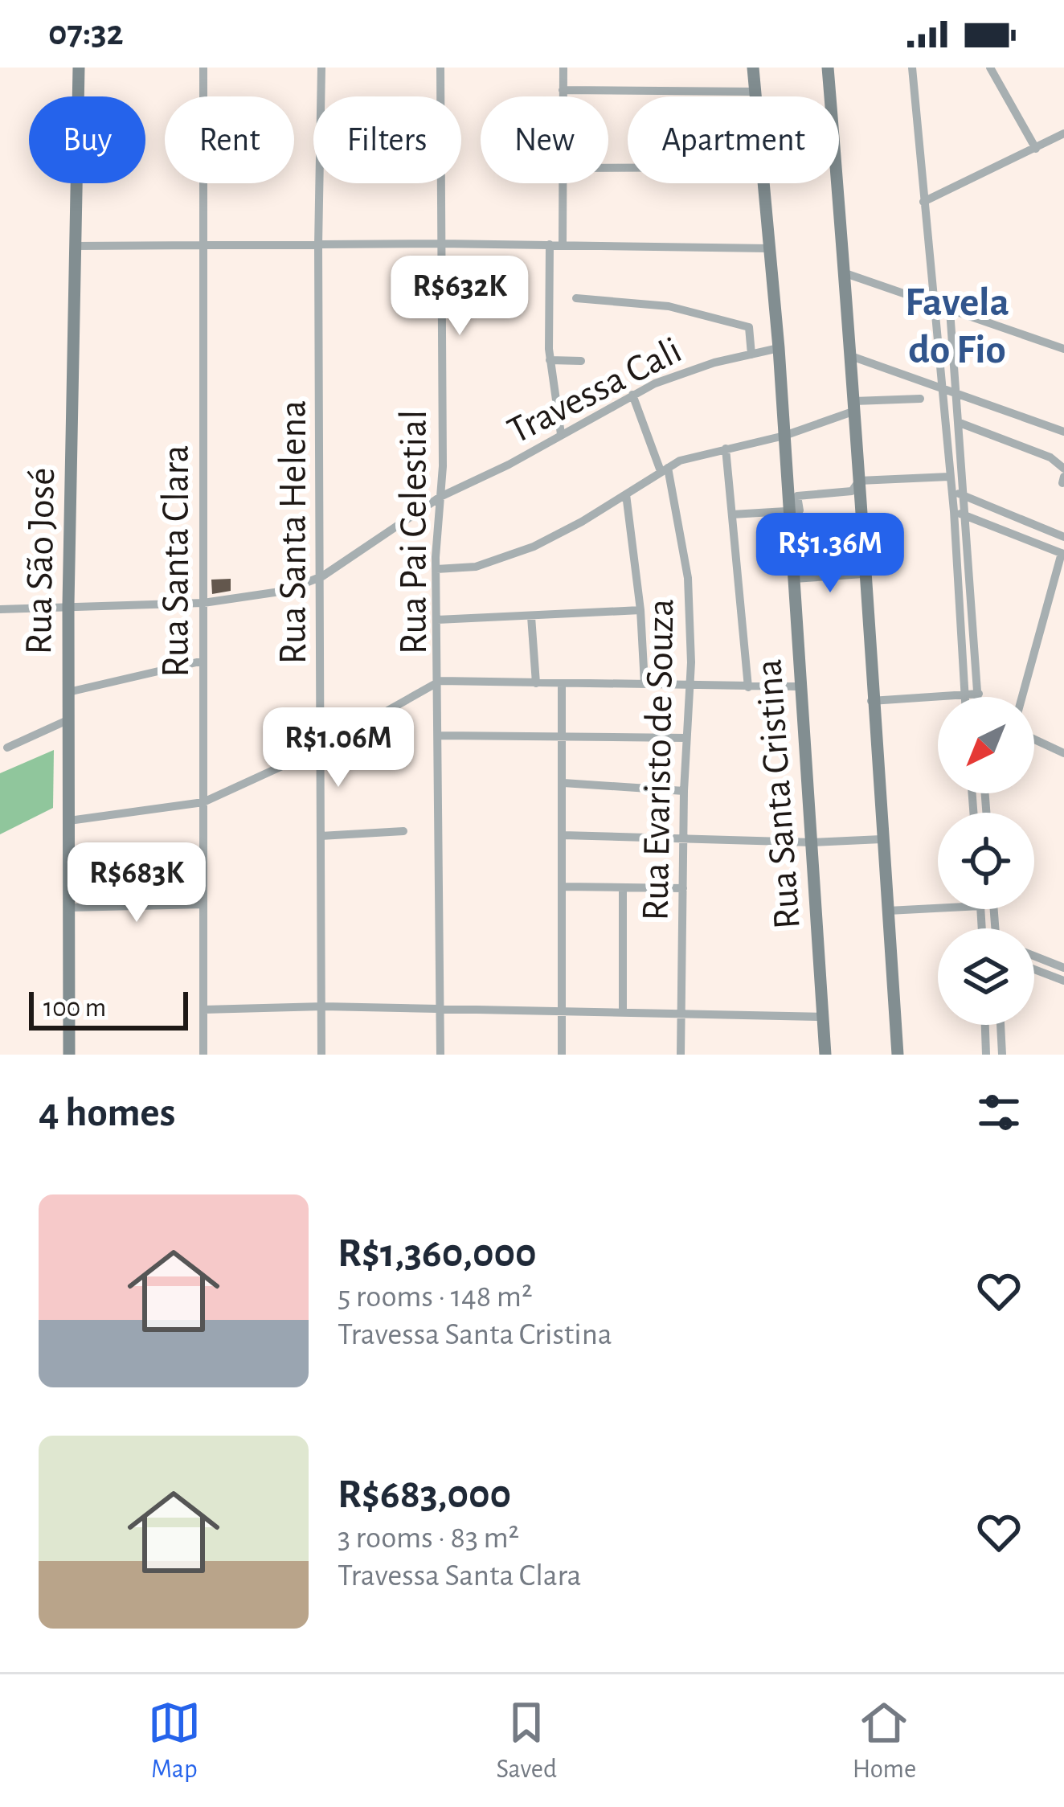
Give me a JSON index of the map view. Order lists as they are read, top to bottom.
{
  "streets": {
    "main road": ["Rua São José", "Rua Santa Cristina"],
    "street": [
      "Travessa Cali",
      "Rua Santa Helena",
      "Rua Pai Celestial",
      "Rua Santa Clara",
      "Rua Evaristo de Souza"
    ]
  },
  "crossings": [
    ["Travessa Cali", "Rua Santa Helena"],
    ["Travessa Cali", "Rua Pai Celestial"],
    ["Travessa Cali", "Rua São José"],
    ["Travessa Cali", "Rua Santa Clara"],
    ["Travessa Cali", "Rua Evaristo de Souza"],
    ["Travessa Cali", "Rua Santa Cristina"]
  ],
  "districts": ["Favela do Fio"],
  "scale_bar": "100 m",
  "north": "bottom left",
  "page": {
    "status": "07:32",
    "chip": [
      "Buy",
      "Rent",
      "Filters",
      "New",
      "Apartment"
    ],
    "price": [
      "R$632K",
      "R$1.36M",
      "R$1.06M",
      "R$683K"
    ],
    "scale": "100 m",
    "heading": "4 homes",
    "list": [
      {
        "name": "R$1,360,000",
        "note": "5 rooms · 148 m² · Travessa Santa Cristina"
      },
      {
        "name": "R$683,000",
        "note": "3 rooms · 83 m² · Travessa Santa Clara"
      }
    ],
    "tabs": ["Map", "Saved", "Home"]
  }
}
